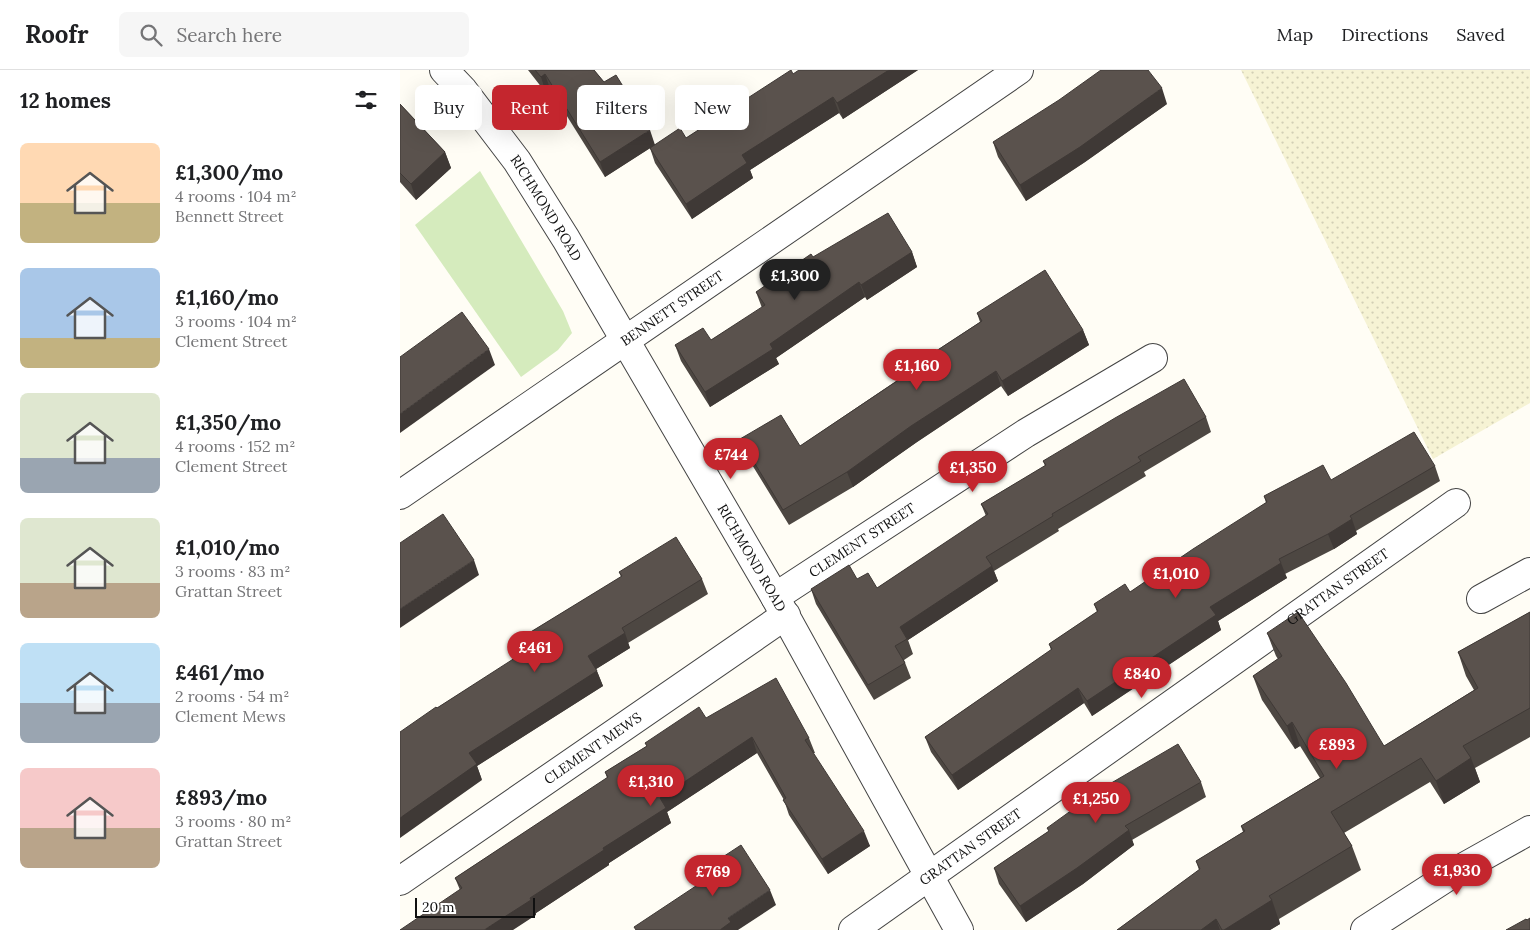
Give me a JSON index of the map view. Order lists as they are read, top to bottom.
{
  "streets": {
    "street": [
      "RICHMOND ROAD",
      "BENNETT STREET",
      "CLEMENT STREET",
      "GRATTAN STREET",
      "CLEMENT MEWS"
    ]
  },
  "crossings": [
    ["RICHMOND ROAD", "BENNETT STREET"],
    ["RICHMOND ROAD", "CLEMENT STREET"],
    ["RICHMOND ROAD", "GRATTAN STREET"],
    ["RICHMOND ROAD", "CLEMENT MEWS"],
    ["CLEMENT STREET", "CLEMENT MEWS"]
  ],
  "scale_bar": "20 m",
  "page": {
    "header": "Roofr",
    "search": "Search here",
    "nav": ["Map", "Directions", "Saved"],
    "heading": "12 homes",
    "chip": [
      "Buy",
      "Rent",
      "Filters",
      "New"
    ],
    "list": [
      {
        "name": "£1,300/mo",
        "note": "4 rooms · 104 m² · Bennett Street"
      },
      {
        "name": "£1,160/mo",
        "note": "3 rooms · 104 m² · Clement Street"
      },
      {
        "name": "£1,350/mo",
        "note": "4 rooms · 152 m² · Clement Street"
      },
      {
        "name": "£1,010/mo",
        "note": "3 rooms · 83 m² · Grattan Street"
      },
      {
        "name": "£461/mo",
        "note": "2 rooms · 54 m² · Clement Mews"
      },
      {
        "name": "£893/mo",
        "note": "3 rooms · 80 m² · Grattan Street"
      }
    ],
    "price": [
      "£1,300",
      "£1,160",
      "£744",
      "£1,350",
      "£1,010",
      "£461",
      "£840",
      "£893",
      "£1,310",
      "£1,250",
      "£1,930",
      "£769"
    ],
    "scale": "20 m"
  }
}
